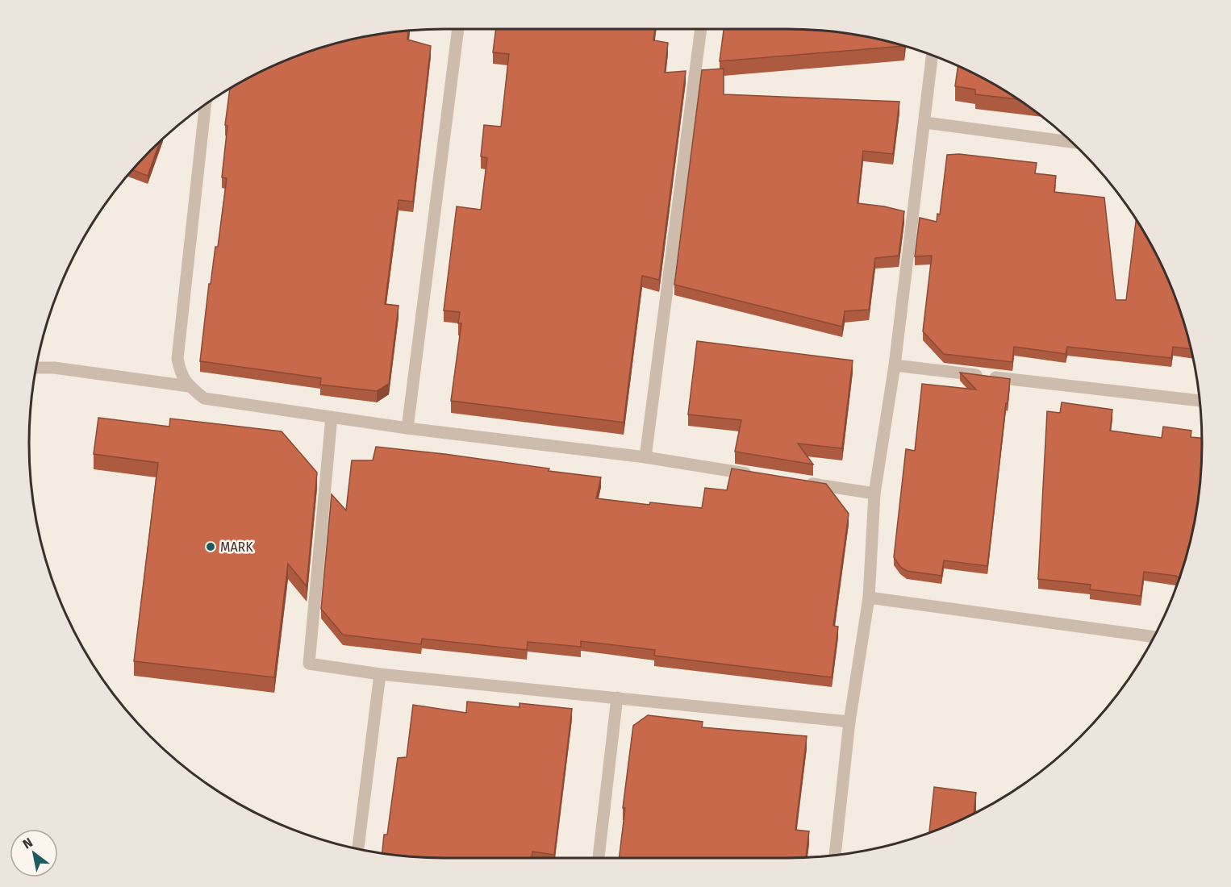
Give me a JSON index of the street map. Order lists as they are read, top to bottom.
{
  "places": ["MARK"],
  "north": "top left"
}
